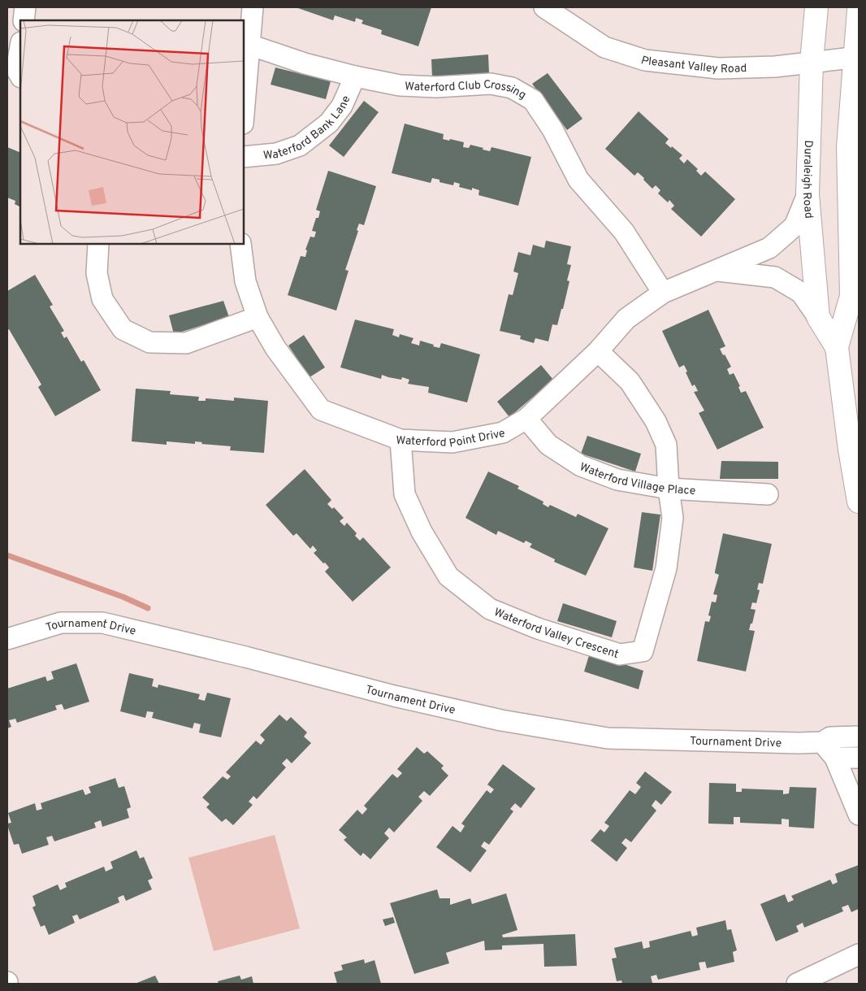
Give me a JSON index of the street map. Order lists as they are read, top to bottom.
{
  "streets": {
    "main road": ["Duraleigh Road"],
    "street": [
      "Pleasant Valley Road",
      "Waterford Club Crossing",
      "Waterford Bank Lane",
      "Waterford Point Drive",
      "Waterford Village Place",
      "Tournament Drive",
      "Waterford Valley Crescent"
    ]
  },
  "crossings": [
    ["Pleasant Valley Road", "Duraleigh Road"],
    ["Waterford Club Crossing", "Waterford Bank Lane"],
    ["Waterford Club Crossing", "Waterford Point Drive"],
    ["Duraleigh Road", "Waterford Point Drive"],
    ["Waterford Point Drive", "Waterford Village Place"],
    ["Waterford Point Drive", "Waterford Valley Crescent"],
    ["Waterford Village Place", "Waterford Valley Crescent"]
  ]
}
